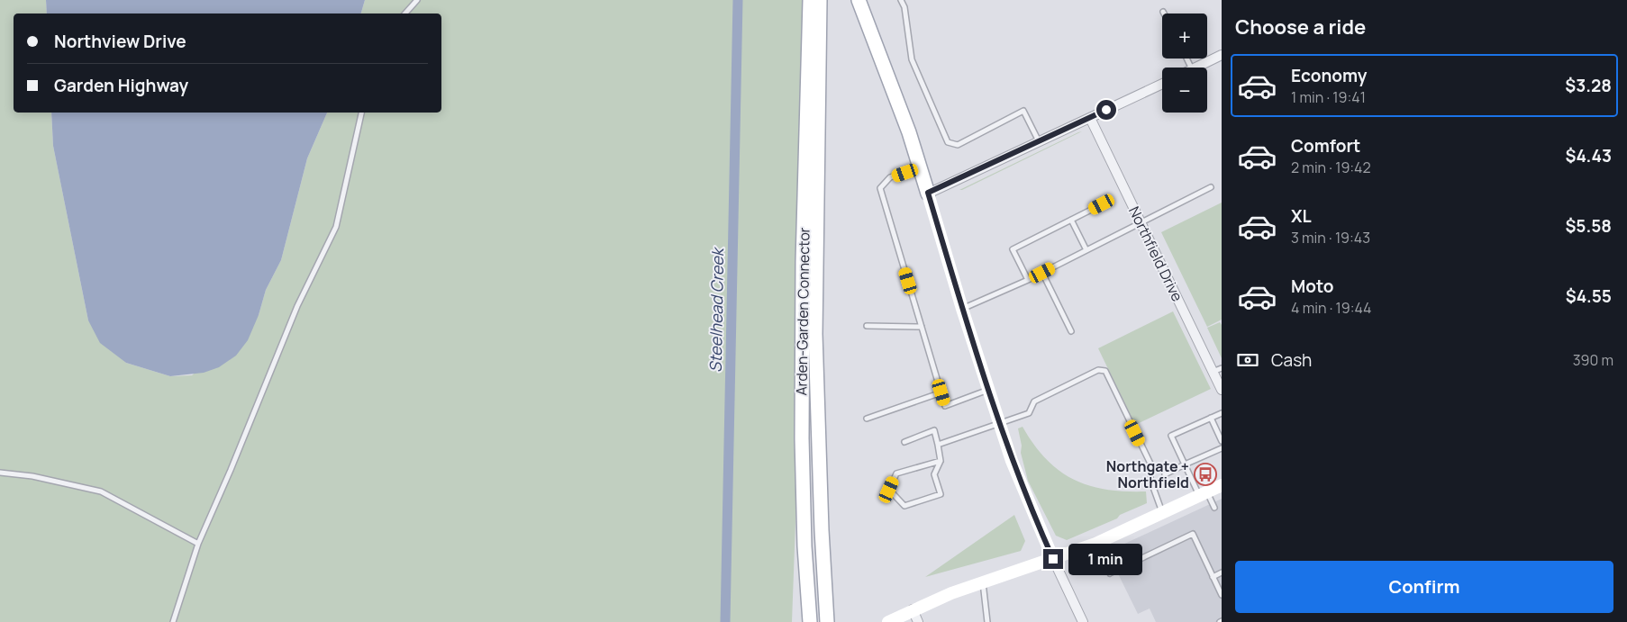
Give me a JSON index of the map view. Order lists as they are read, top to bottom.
{
  "streets": {
    "main road": ["Arden-Garden Connector"],
    "street": ["Northfield Drive"]
  },
  "water": ["Steelhead Creek"],
  "places": {
    "bus stop": ["Northgate + Northfield"]
  },
  "page": {
    "heading": "Choose a ride",
    "map_buttons": ["+", "−"],
    "banner": ["Northview Drive", "Garden Highway"],
    "list": [
      {
        "name": "Economy",
        "note": "1 min · 19:41",
        "value": "$3.28"
      },
      {
        "name": "Comfort",
        "note": "2 min · 19:42",
        "value": "$4.43"
      },
      {
        "name": "XL",
        "note": "3 min · 19:43",
        "value": "$5.58"
      },
      {
        "name": "Moto",
        "note": "4 min · 19:44",
        "value": "$4.55"
      }
    ],
    "pay": ["Cash", "390 m"],
    "bubble": "1 min",
    "buttons": "Confirm"
  }
}
